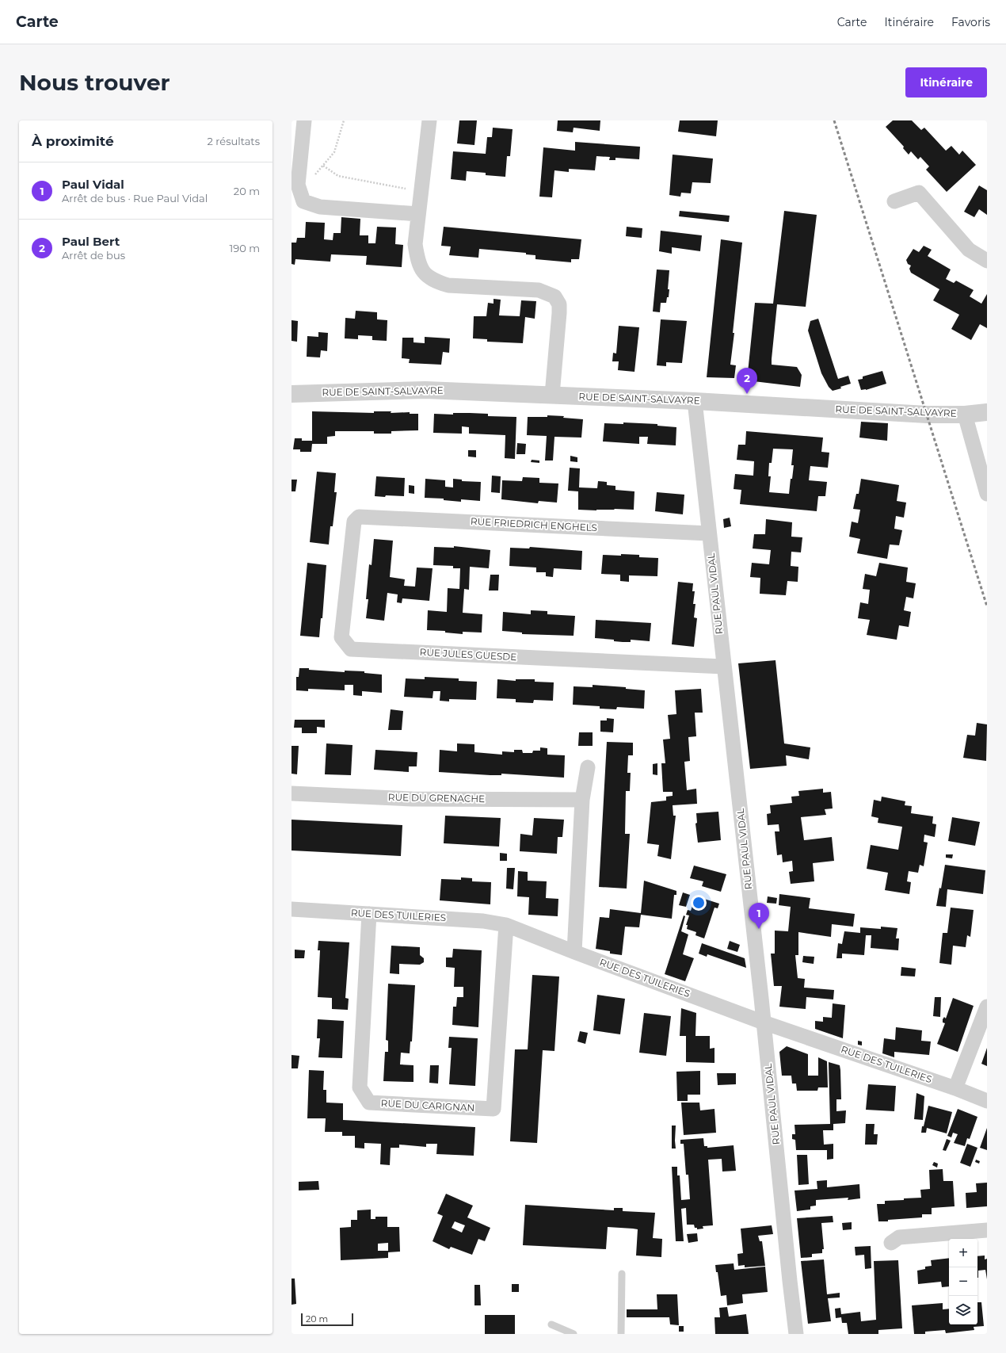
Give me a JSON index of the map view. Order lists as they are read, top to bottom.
{
  "streets": {
    "street": [
      "RUE DE SAINT-SALVAYRE",
      "RUE FRIEDRICH ENGHELS",
      "RUE PAUL VIDAL",
      "RUE JULES GUESDE",
      "RUE DU GRENACHE",
      "RUE DES TUILERIES",
      "RUE DU CARIGNAN"
    ]
  },
  "crossings": [
    ["RUE DE SAINT-SALVAYRE", "RUE PAUL VIDAL"],
    ["RUE FRIEDRICH ENGHELS", "RUE PAUL VIDAL"],
    ["RUE FRIEDRICH ENGHELS", "RUE JULES GUESDE"],
    ["RUE PAUL VIDAL", "RUE JULES GUESDE"],
    ["RUE PAUL VIDAL", "RUE DES TUILERIES"],
    ["RUE DES TUILERIES", "RUE DU CARIGNAN"]
  ],
  "scale_bar": "20 m",
  "page": {
    "header": "Carte",
    "nav": ["Carte", "Itinéraire", "Favoris"],
    "buttons": "Itinéraire",
    "title": "Nous trouver",
    "heading": ["À proximité", "2 résultats"],
    "list": [
      {
        "mark": "1",
        "name": "Paul Vidal",
        "note": "Arrêt de bus · Rue Paul Vidal",
        "value": "20 m"
      },
      {
        "mark": "2",
        "name": "Paul Bert",
        "note": "Arrêt de bus",
        "value": "190 m"
      }
    ],
    "pins": ["2", "1"],
    "map_buttons": ["+", "−"],
    "scale": "20 m"
  }
}
